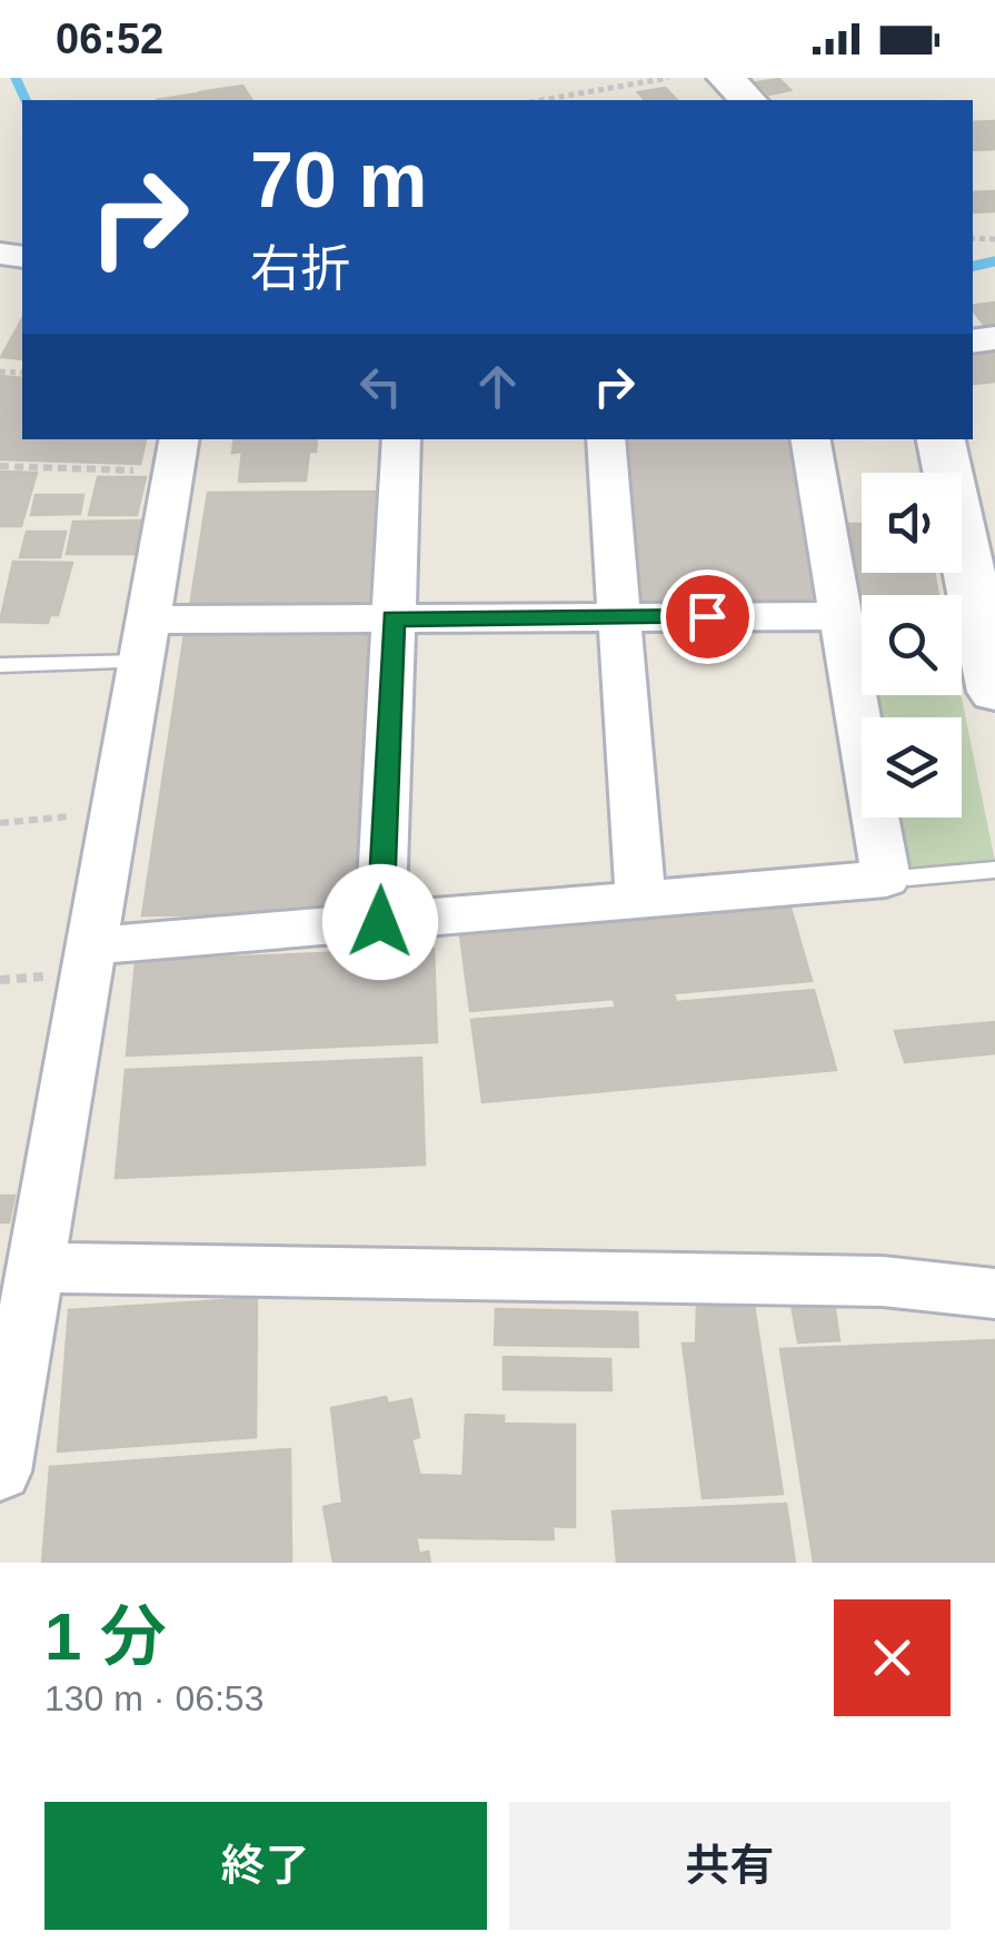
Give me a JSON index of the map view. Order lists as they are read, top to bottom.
{
  "page": {
    "status": "06:52",
    "turn": ["70 m", "右折"],
    "heading": ["1 分", "130 m · 06:53"],
    "buttons": ["終了", "共有"]
  }
}
